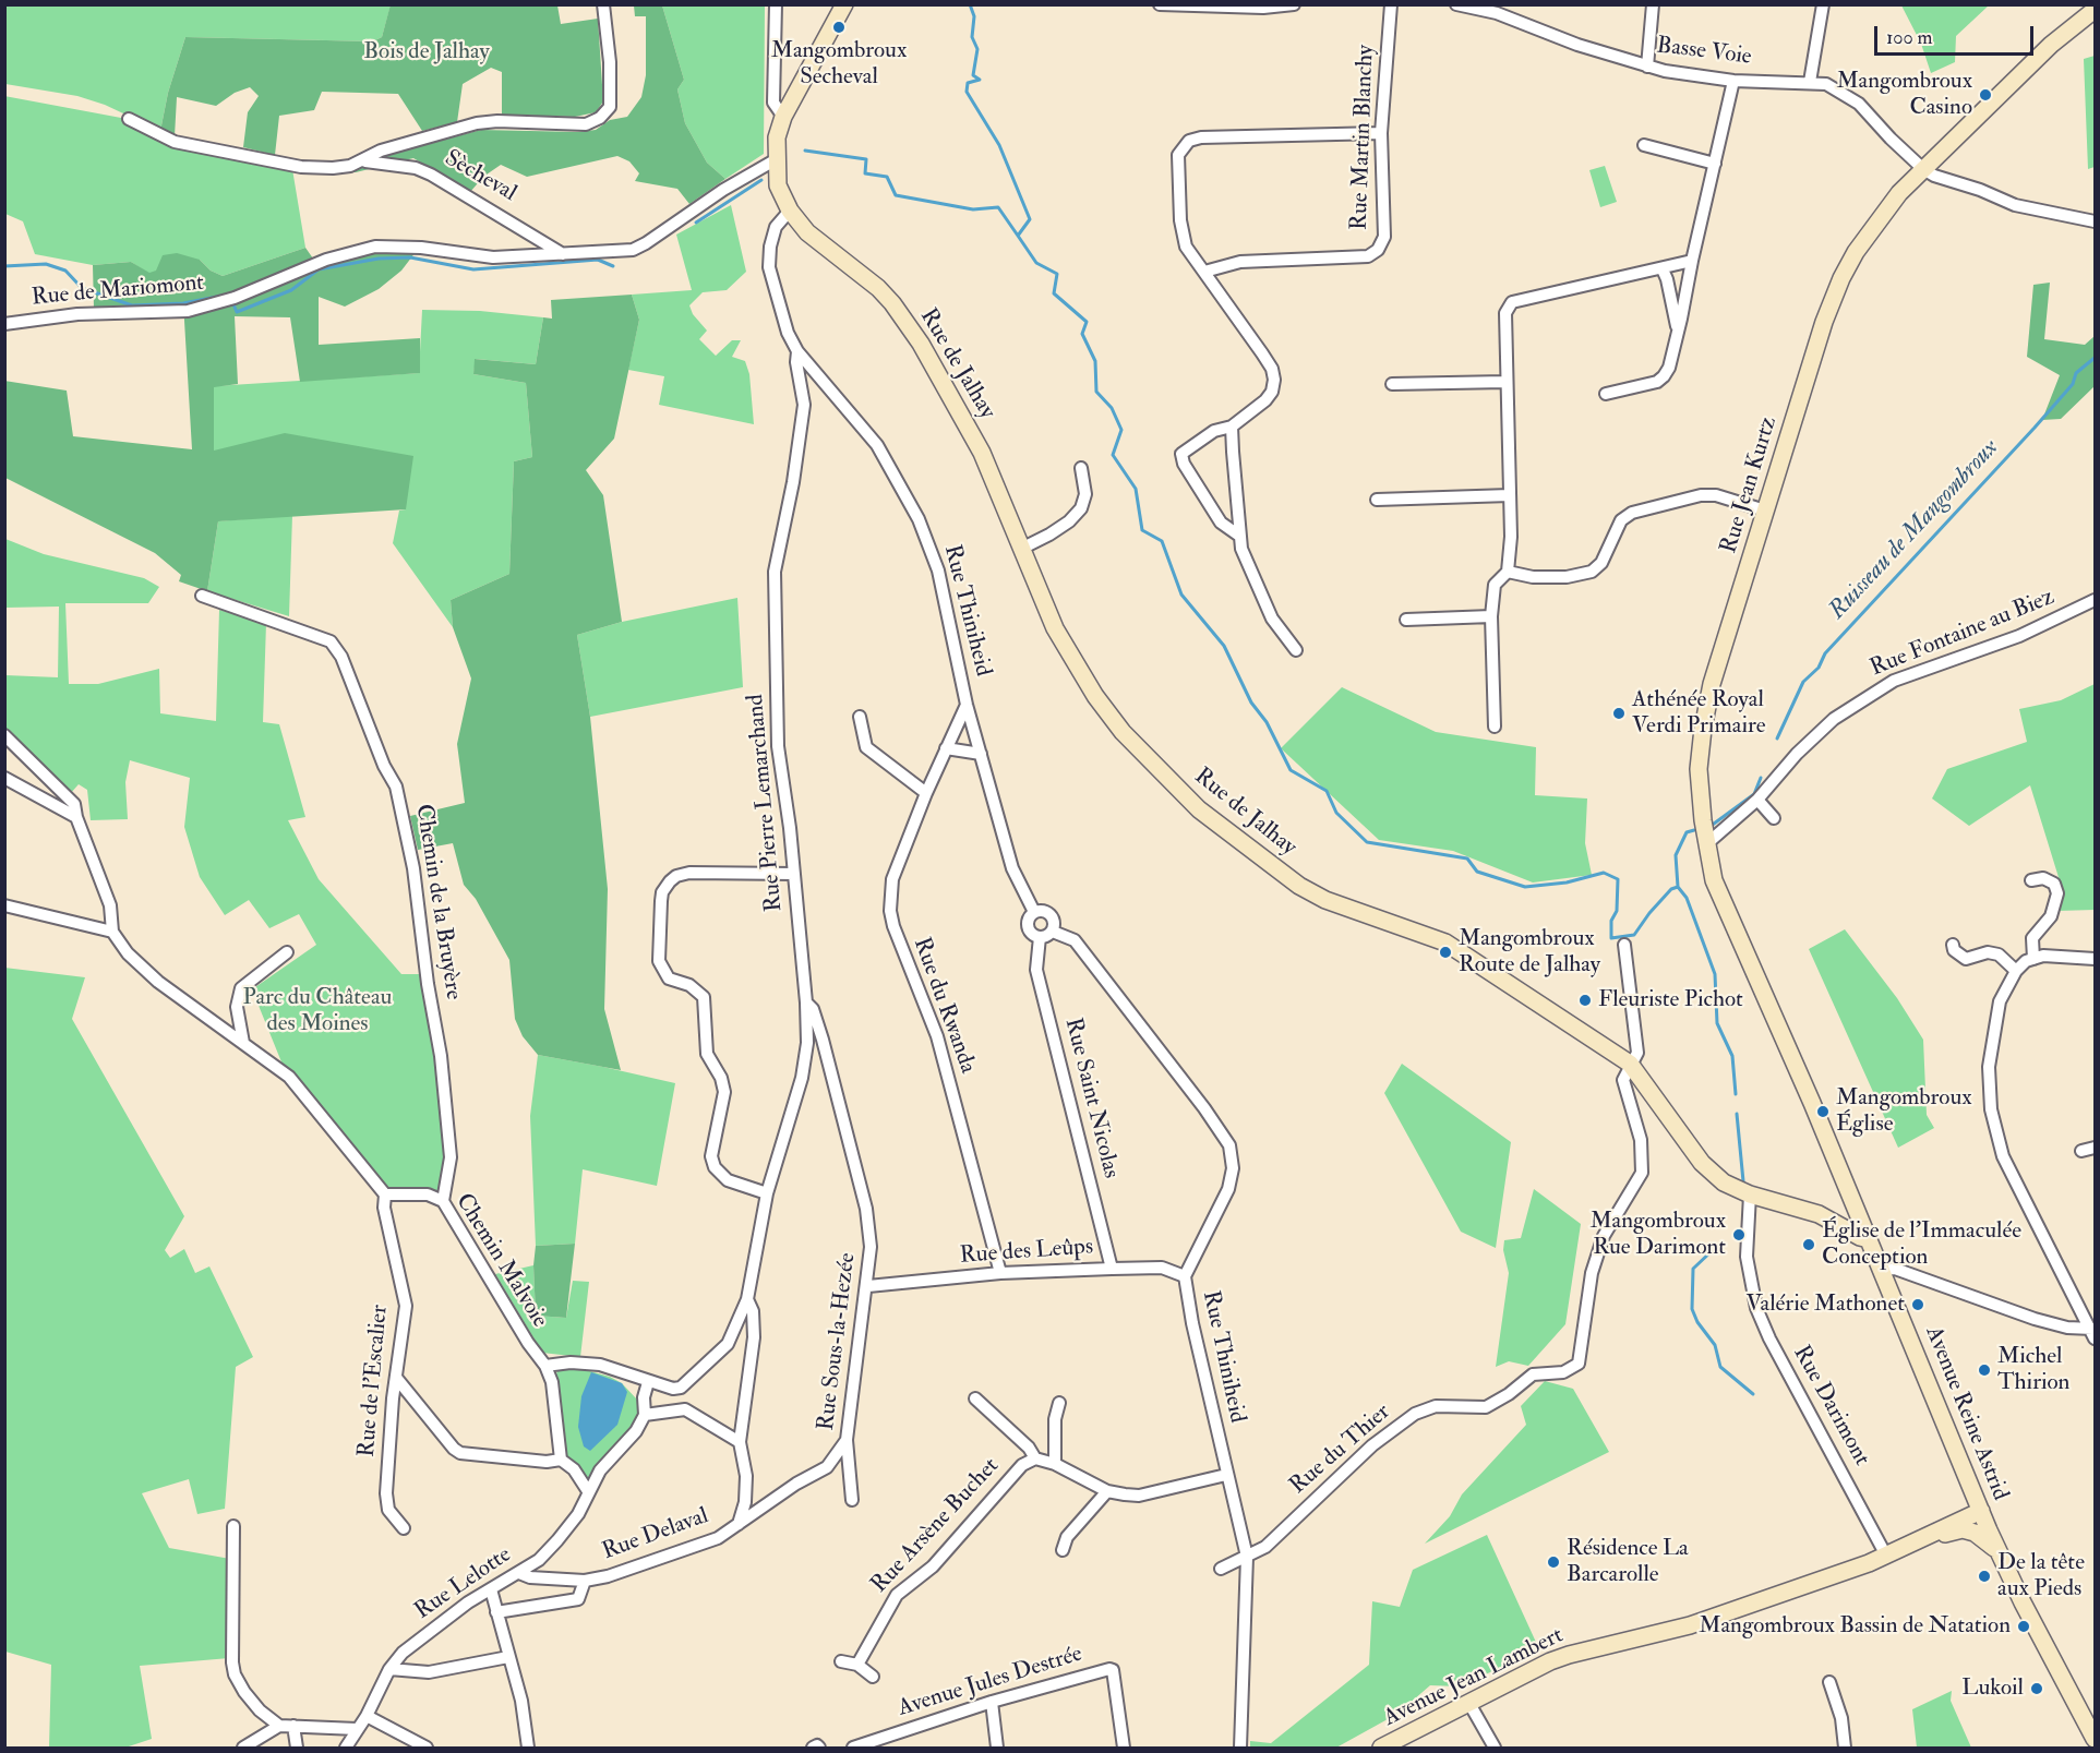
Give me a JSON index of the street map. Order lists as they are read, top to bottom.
{
  "streets": {
    "main road": [
      "Rue de Jalhay",
      "Rue Jean Kurtz",
      "Avenue Reine Astrid",
      "Avenue Jean Lambert"
    ],
    "street": [
      "Basse Voie",
      "Rue Martin Blanchy",
      "Sècheval",
      "Rue de Mariomont",
      "Rue Thiniheid",
      "Rue Fontaine au Biez",
      "Rue Pierre Lemarchand",
      "Chemin de la Bruyère",
      "Rue du Rwanda",
      "Rue Saint Nicolas",
      "Rue des Leûps",
      "Chemin Malvoie",
      "Rue Sous-la-Hezée",
      "Rue de l'Escalier",
      "Rue Darimont",
      "Rue du Thier",
      "Rue Arsène Buchet",
      "Rue Delaval",
      "Rue Lelotte",
      "Avenue Jules Destrée"
    ]
  },
  "crossings": [
    ["Basse Voie", "Rue Jean Kurtz"],
    ["Sècheval", "Rue de Mariomont"],
    ["Rue de Mariomont", "Rue de Jalhay"],
    ["Rue de Jalhay", "Rue Pierre Lemarchand"],
    ["Rue de Jalhay", "Rue Darimont"],
    ["Rue de Jalhay", "Avenue Reine Astrid"],
    ["Rue de Jalhay", "Rue du Thier"],
    ["Rue Jean Kurtz", "Rue Fontaine au Biez"],
    ["Rue Jean Kurtz", "Avenue Reine Astrid"],
    ["Rue Thiniheid", "Rue Pierre Lemarchand"],
    ["Rue Thiniheid", "Rue du Rwanda"],
    ["Rue Thiniheid", "Rue Saint Nicolas"],
    ["Rue Thiniheid", "Rue des Leûps"],
    ["Rue Thiniheid", "Rue du Thier"],
    ["Rue Thiniheid", "Rue Arsène Buchet"],
    ["Rue Fontaine au Biez", "Avenue Reine Astrid"],
    ["Rue Pierre Lemarchand", "Rue Sous-la-Hezée"],
    ["Rue Pierre Lemarchand", "Rue Delaval"],
    ["Chemin de la Bruyère", "Chemin Malvoie"],
    ["Rue du Rwanda", "Rue des Leûps"],
    ["Rue Saint Nicolas", "Rue des Leûps"],
    ["Rue des Leûps", "Rue Sous-la-Hezée"],
    ["Chemin Malvoie", "Rue de l'Escalier"],
    ["Rue Sous-la-Hezée", "Rue Delaval"],
    ["Rue Darimont", "Avenue Jean Lambert"],
    ["Avenue Reine Astrid", "Avenue Jean Lambert"],
    ["Rue Delaval", "Rue Lelotte"]
  ],
  "water": ["Ruisseau de Mangombroux"],
  "parks": ["Bois de Jalhay", "Parc du Château des Moines"],
  "places": [
    "Mangombroux Secheval",
    "Mangombroux Casino",
    "Athénée Royal Verdi Primaire",
    "Mangombroux Route de Jalhay",
    "Fleuriste Pichot",
    "Mangombroux Église",
    "Mangombroux Rue Darimont",
    "Église de l’Immaculée Conception",
    "Valérie Mathonet",
    "Michel Thirion",
    "Résidence La Barcarolle",
    "De la tête aux Pieds",
    "Mangombroux Bassin de Natation",
    "Lukoil"
  ],
  "scale_bar": "100 m"
}
